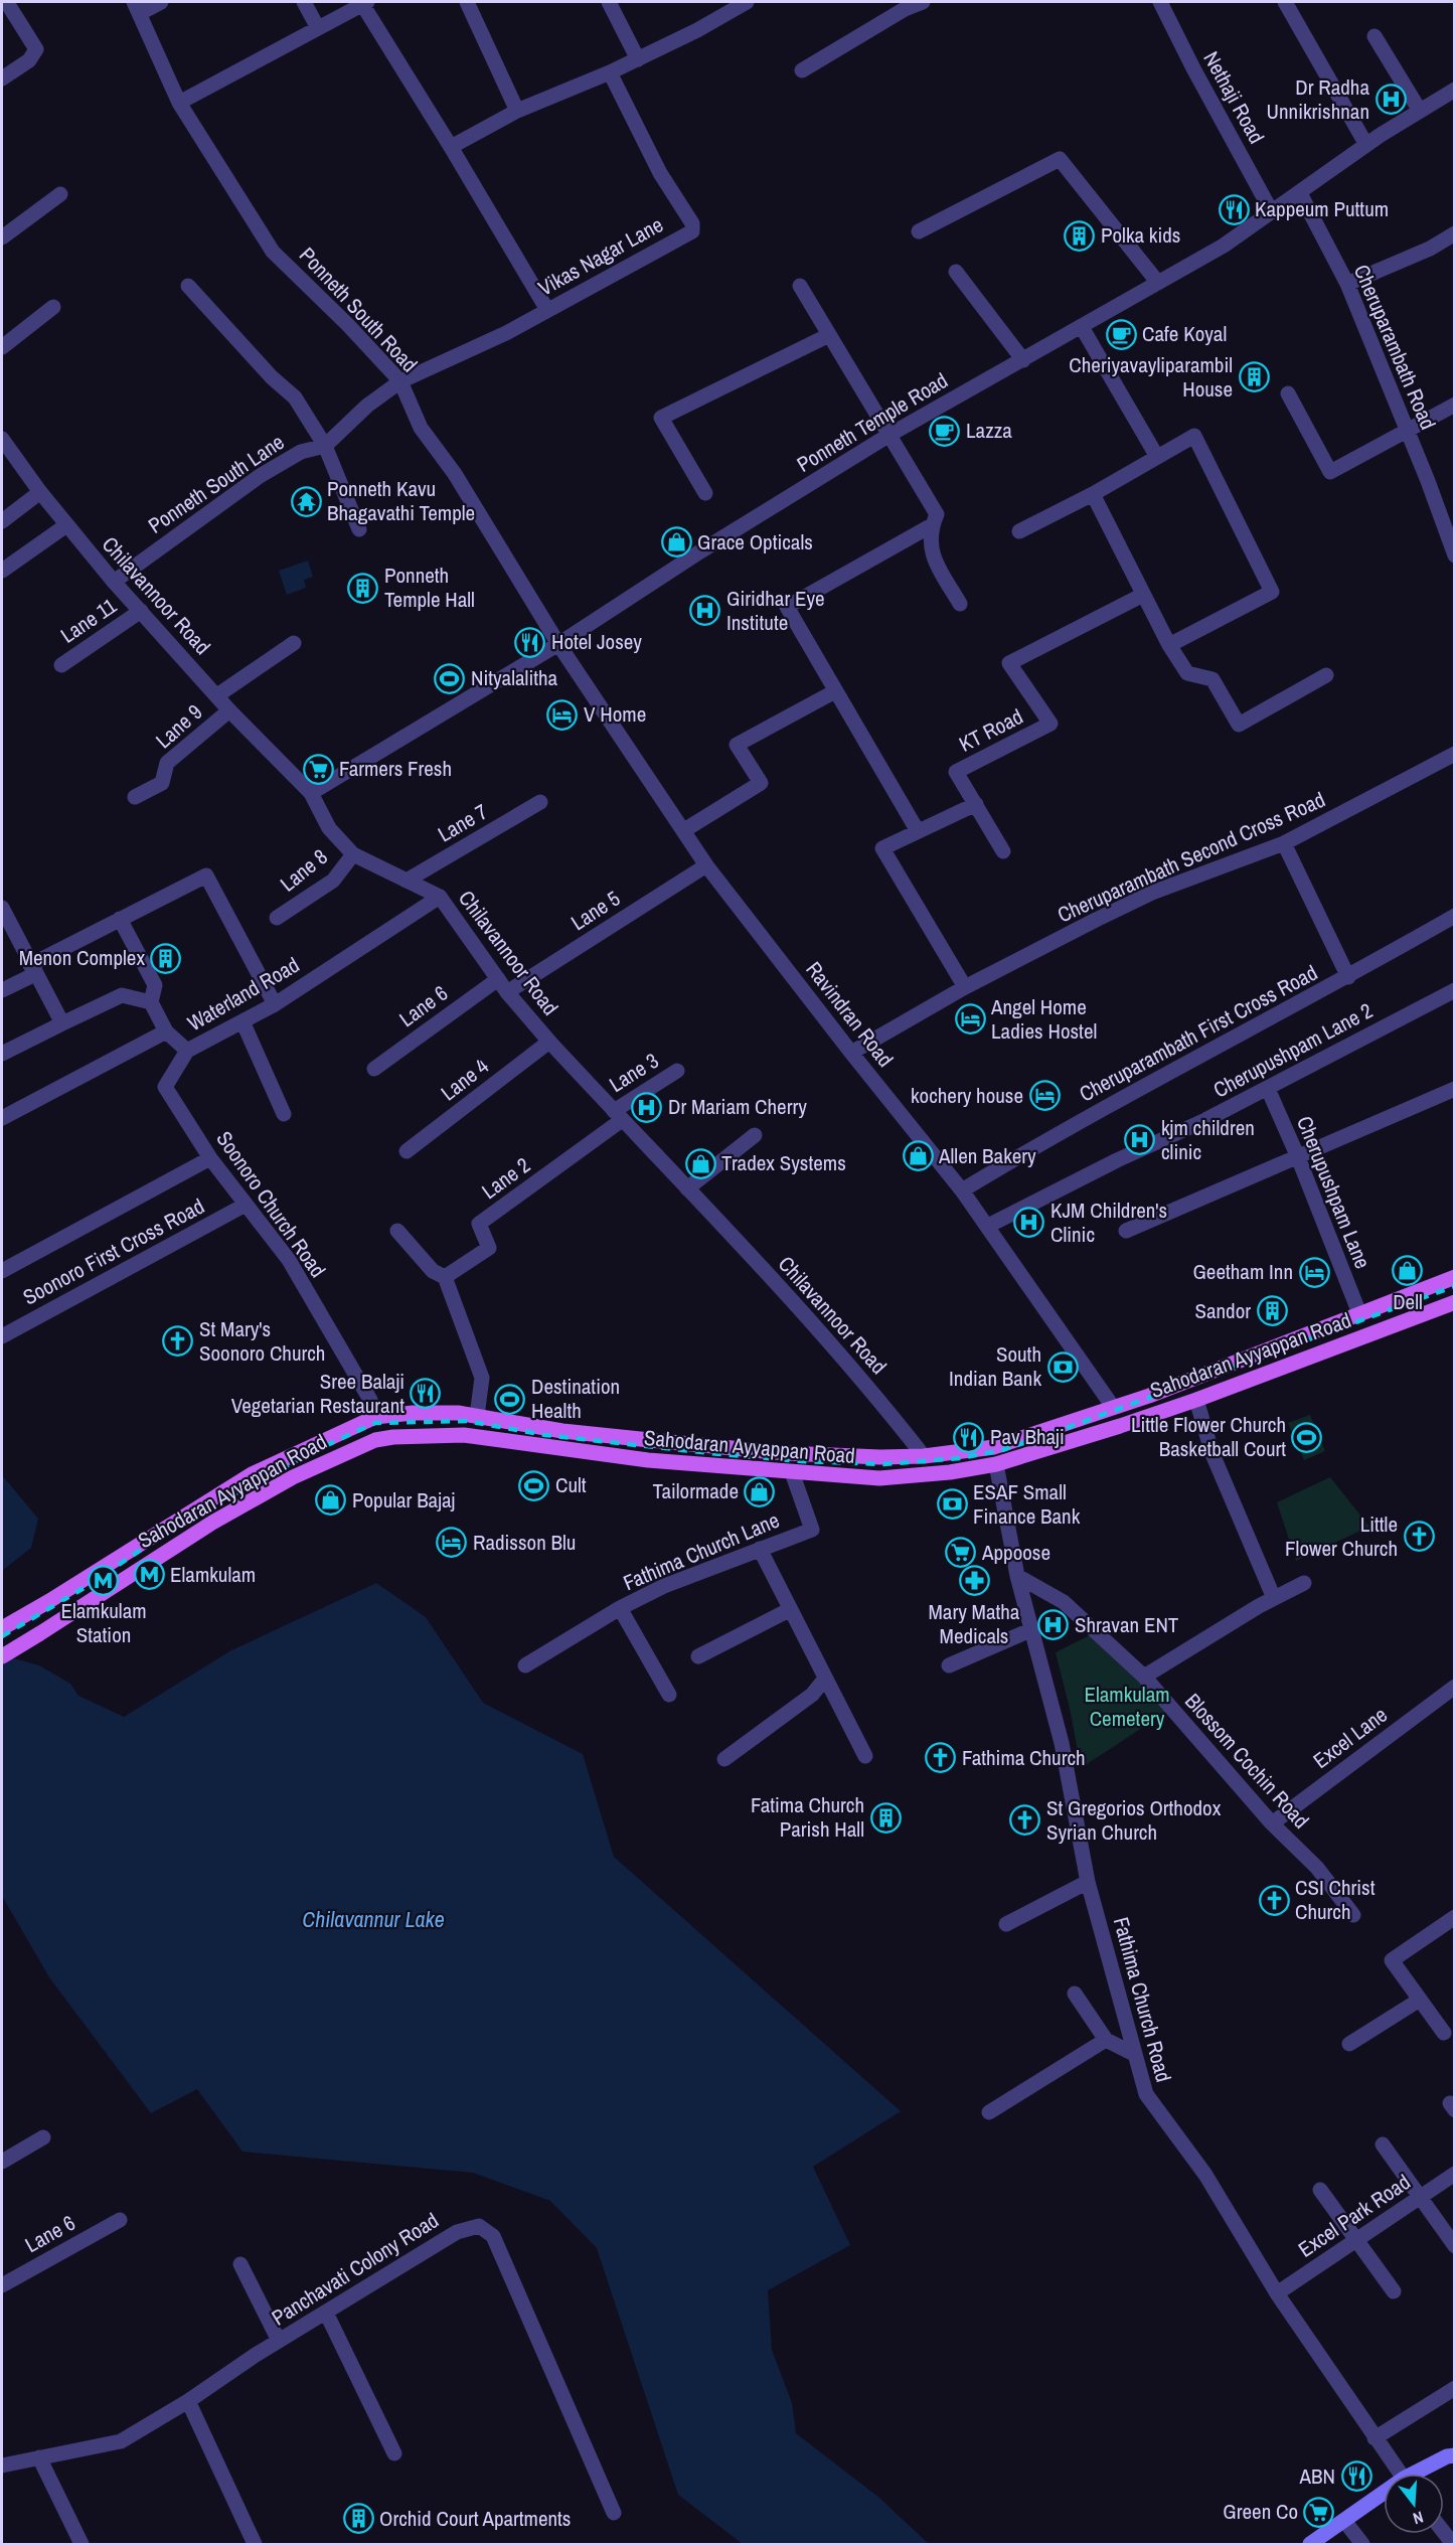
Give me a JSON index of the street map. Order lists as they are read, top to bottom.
{
  "streets": {
    "main road": ["Sahodaran Ayyappan Road"],
    "street": [
      "Nethaji Road",
      "Vikas Nagar Lane",
      "Ponneth South Road",
      "Cheruparambath Road",
      "Ponneth Temple Road",
      "Ponneth South Lane",
      "Chilavannoor Road",
      "Lane 11",
      "Lane 9",
      "KT Road",
      "Lane 7",
      "Cheruparambath Second Cross Road",
      "Lane 8",
      "Lane 5",
      "Waterland Road",
      "Lane 6",
      "Ravindran Road",
      "Cheruparambath First Cross Road",
      "Cherupushpam Lane 2",
      "Lane 3",
      "Lane 4",
      "Lane 2",
      "Cherupushpam Lane",
      "Soonoro Church Road",
      "Soonoro First Cross Road",
      "Fathima Church Lane",
      "Excel Lane",
      "Blossom Cochin Road",
      "Fathima Church Road",
      "Excel Park Road",
      "Panchavati Colony Road"
    ]
  },
  "crossings": [
    ["Nethaji Road", "Ponneth Temple Road"],
    ["Vikas Nagar Lane", "Ponneth South Road"],
    ["Vikas Nagar Lane", "Ponneth South Lane"],
    ["Ponneth South Road", "Ponneth Temple Road"],
    ["Ponneth South Road", "Ponneth South Lane"],
    ["Ponneth South Road", "Ravindran Road"],
    ["Cheruparambath Road", "Ponneth Temple Road"],
    ["Ponneth Temple Road", "Chilavannoor Road"],
    ["Ponneth Temple Road", "Ravindran Road"],
    ["Ponneth South Lane", "Chilavannoor Road"],
    ["Chilavannoor Road", "Lane 11"],
    ["Chilavannoor Road", "Lane 9"],
    ["Chilavannoor Road", "Lane 7"],
    ["Chilavannoor Road", "Lane 8"],
    ["Chilavannoor Road", "Lane 5"],
    ["Chilavannoor Road", "Waterland Road"],
    ["Chilavannoor Road", "Lane 6"],
    ["Chilavannoor Road", "Lane 3"],
    ["Chilavannoor Road", "Lane 4"],
    ["Chilavannoor Road", "Lane 2"],
    ["Chilavannoor Road", "Sahodaran Ayyappan Road"],
    ["Cheruparambath Second Cross Road", "Ravindran Road"],
    ["Lane 5", "Ravindran Road"],
    ["Waterland Road", "Soonoro Church Road"],
    ["Ravindran Road", "Cheruparambath First Cross Road"],
    ["Ravindran Road", "Cherupushpam Lane 2"],
    ["Ravindran Road", "Sahodaran Ayyappan Road"],
    ["Cherupushpam Lane 2", "Cherupushpam Lane"],
    ["Lane 3", "Lane 2"],
    ["Cherupushpam Lane", "Sahodaran Ayyappan Road"],
    ["Soonoro Church Road", "Soonoro First Cross Road"],
    ["Soonoro Church Road", "Sahodaran Ayyappan Road"],
    ["Sahodaran Ayyappan Road", "Fathima Church Lane"],
    ["Sahodaran Ayyappan Road", "Fathima Church Road"],
    ["Excel Lane", "Blossom Cochin Road"],
    ["Blossom Cochin Road", "Fathima Church Road"],
    ["Fathima Church Road", "Excel Park Road"]
  ],
  "water": ["Chilavannur Lake"],
  "parks": ["Elamkulam Cemetery"],
  "places": {
    "hospital": [
      "Dr Radha Unnikrishnan",
      "Giridhar Eye Institute",
      "Dr Mariam Cherry",
      "kjm children clinic",
      "KJM Children's Clinic",
      "Shravan ENT"
    ],
    "restaurant": [
      "Kappeum Puttum",
      "Hotel Josey",
      "Sree Balaji Vegetarian Restaurant",
      "Pav Bhaji",
      "ABN"
    ],
    "building": [
      "Polka kids",
      "Cheriyavayliparambil House",
      "Ponneth Temple Hall",
      "Menon Complex",
      "Sandor",
      "Fatima Church Parish Hall",
      "Orchid Court Apartments"
    ],
    "cafe": ["Cafe Koyal", "Lazza"],
    "temple": ["Ponneth Kavu Bhagavathi Temple"],
    "shop": [
      "Grace Opticals",
      "Allen Bakery",
      "Tradex Systems",
      "Dell",
      "Tailormade",
      "Popular Bajaj"
    ],
    "sports": [
      "Nityalalitha",
      "Destination Health",
      "Little Flower Church Basketball Court",
      "Cult"
    ],
    "hotel": [
      "V Home",
      "Angel Home Ladies Hostel",
      "kochery house",
      "Geetham Inn",
      "Radisson Blu"
    ],
    "supermarket": ["Farmers Fresh", "Appoose", "Green Co"],
    "church": [
      "St Mary's Soonoro Church",
      "Little Flower Church",
      "Fathima Church",
      "St Gregorios Orthodox Syrian Church",
      "CSI Christ Church"
    ],
    "bank": ["South Indian Bank", "ESAF Small Finance Bank"],
    "metro station": ["Elamkulam", "Elamkulam Station"],
    "pharmacy": ["Mary Matha Medicals"]
  },
  "north": "bottom"
}
